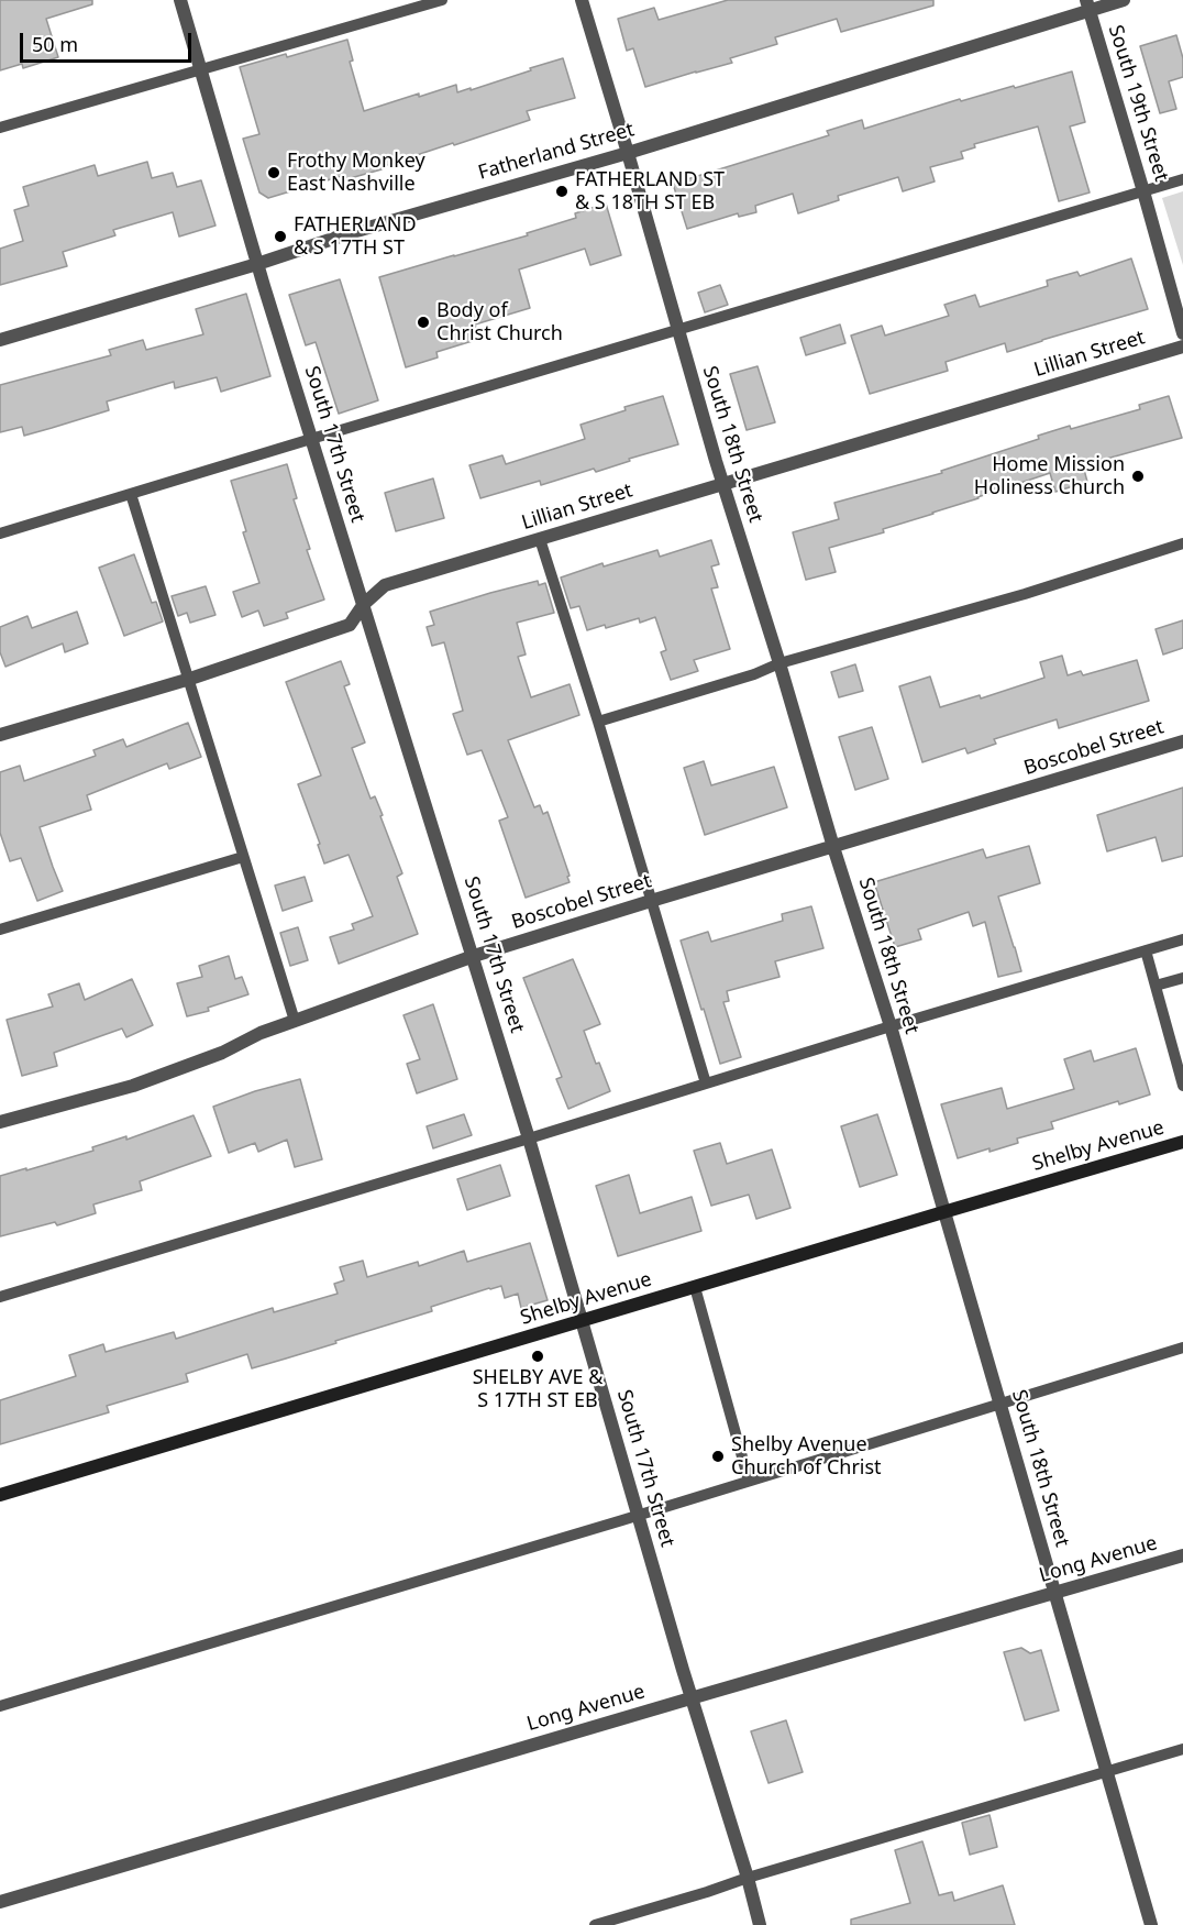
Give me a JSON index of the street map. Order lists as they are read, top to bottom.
{
  "streets": {
    "street": [
      "South 19th Street",
      "Fatherland Street",
      "Lillian Street",
      "South 17th Street",
      "South 18th Street",
      "Boscobel Street",
      "Shelby Avenue",
      "Long Avenue"
    ]
  },
  "crossings": [
    ["South 19th Street", "Fatherland Street"],
    ["Fatherland Street", "South 17th Street"],
    ["Fatherland Street", "South 18th Street"],
    ["Lillian Street", "South 17th Street"],
    ["Lillian Street", "South 18th Street"],
    ["South 17th Street", "Boscobel Street"],
    ["South 17th Street", "Shelby Avenue"],
    ["South 17th Street", "Long Avenue"],
    ["South 18th Street", "Boscobel Street"],
    ["South 18th Street", "Shelby Avenue"],
    ["South 18th Street", "Long Avenue"]
  ],
  "places": [
    "Frothy Monkey East Nashville",
    "FATHERLAND ST & S 18TH ST EB",
    "FATHERLAND & S 17TH ST",
    "Body of Christ Church",
    "Home Mission Holiness Church",
    "SHELBY AVE & S 17TH ST EB",
    "Shelby Avenue Church of Christ"
  ],
  "scale_bar": "50 m"
}
